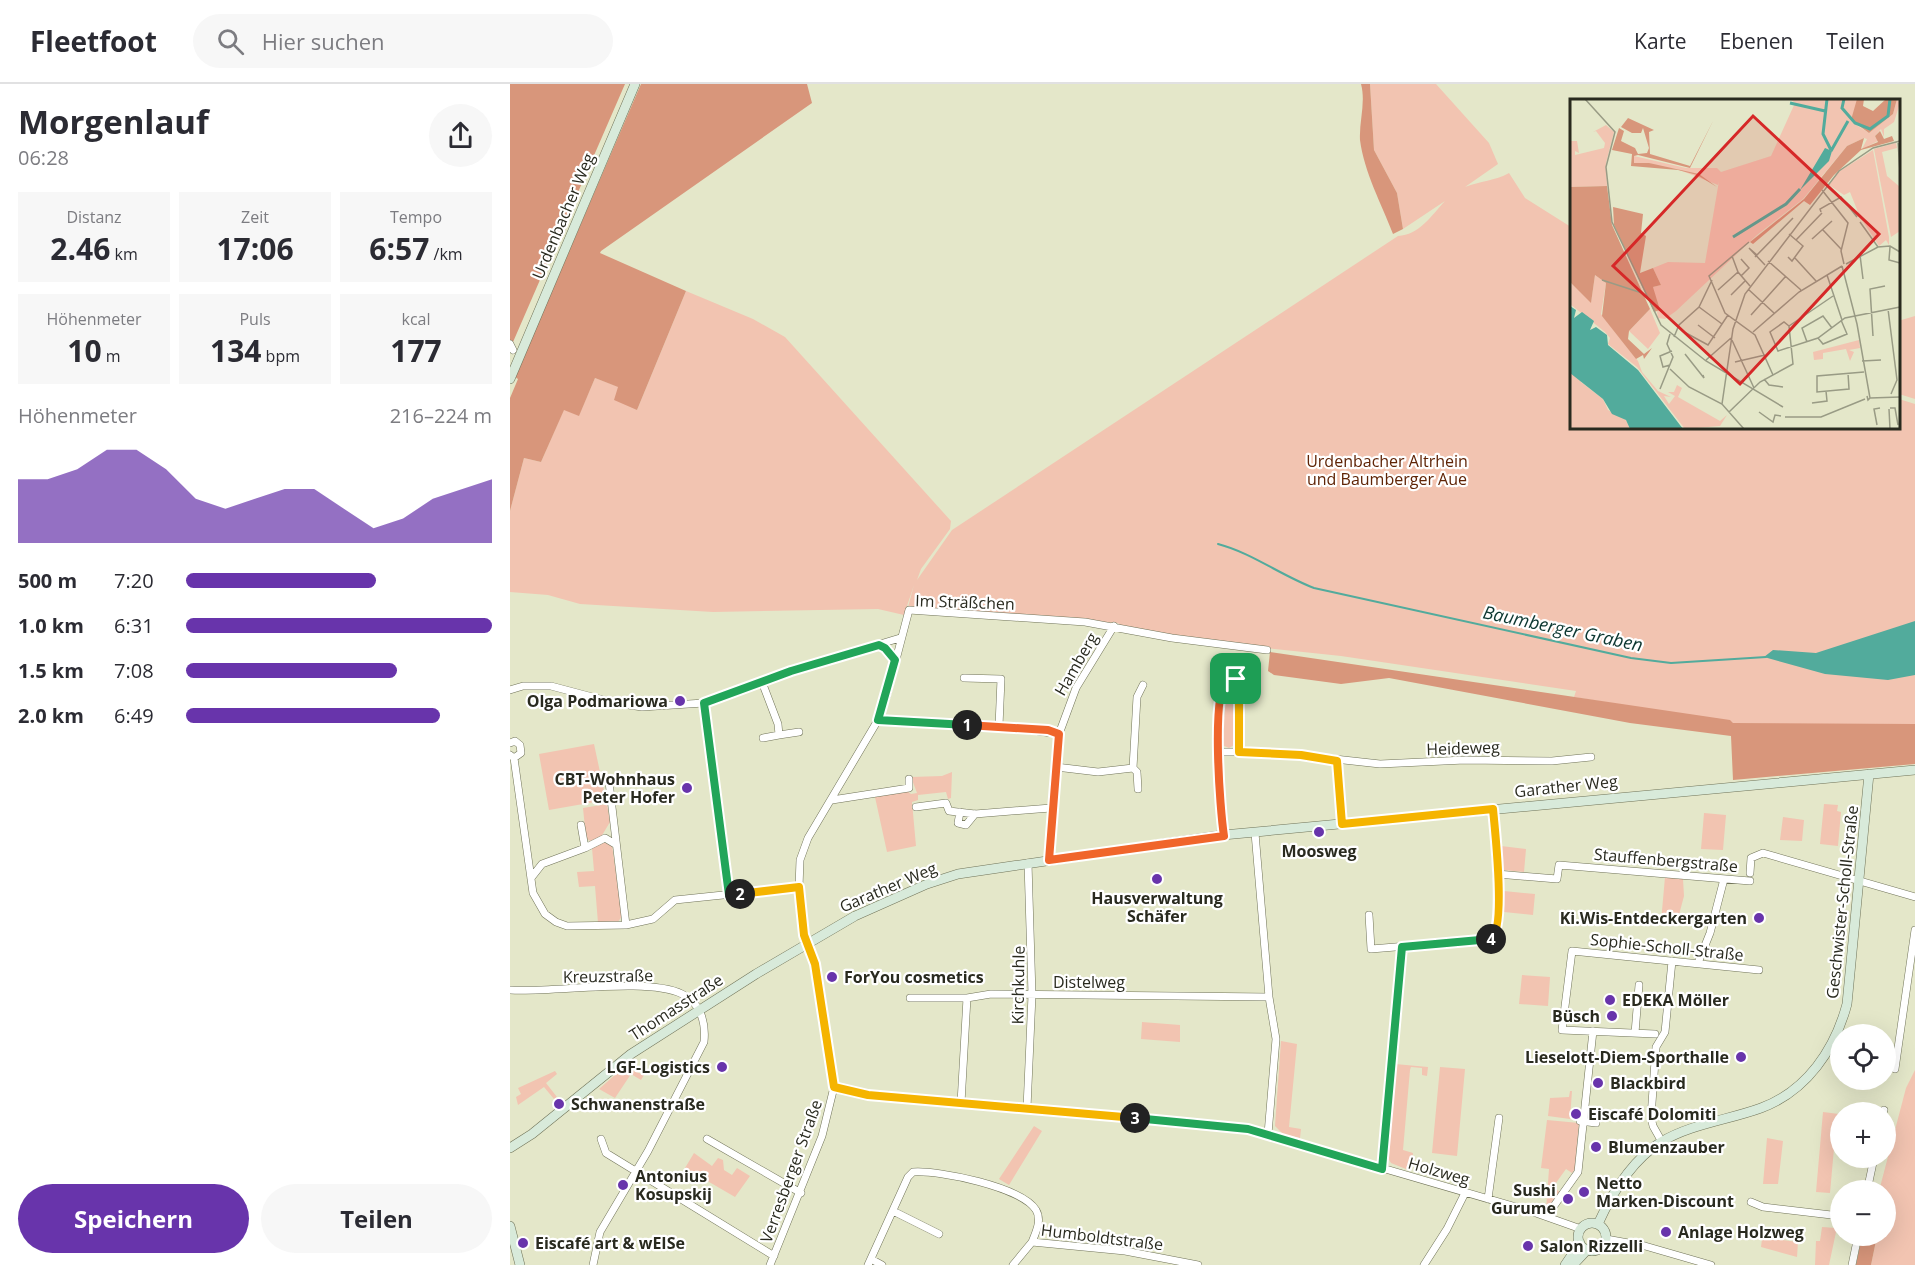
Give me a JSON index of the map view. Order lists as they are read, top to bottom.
{
  "streets": {
    "street": [
      "Urdenbacher Weg",
      "Im Sträßchen",
      "Hamberg",
      "Heideweg",
      "Garather Weg",
      "Stauffenbergstraße",
      "Geschwister-Scholl-Straße",
      "Sophie-Scholl-Straße",
      "Kreuzstraße",
      "Distelweg",
      "Kirchkuhle",
      "Thomasstraße",
      "Verresberger Straße",
      "Holzweg",
      "Humboldtstraße"
    ]
  },
  "crossings": [
    ["Im Sträßchen", "Hamberg"],
    ["Im Sträßchen", "Garather Weg"],
    ["Im Sträßchen", "Thomasstraße"],
    ["Im Sträßchen", "Verresberger Straße"],
    ["Hamberg", "Garather Weg"],
    ["Garather Weg", "Geschwister-Scholl-Straße"],
    ["Garather Weg", "Kirchkuhle"],
    ["Garather Weg", "Thomasstraße"],
    ["Garather Weg", "Verresberger Straße"],
    ["Stauffenbergstraße", "Geschwister-Scholl-Straße"],
    ["Geschwister-Scholl-Straße", "Holzweg"],
    ["Kreuzstraße", "Thomasstraße"],
    ["Distelweg", "Kirchkuhle"],
    ["Kirchkuhle", "Holzweg"],
    ["Thomasstraße", "Verresberger Straße"],
    ["Verresberger Straße", "Holzweg"]
  ],
  "water": ["Baumberger Graben"],
  "parks": ["Urdenbacher Altrhein und Baumberger Aue"],
  "places": [
    "Olga Podmariowa",
    "CBT-Wohnhaus Peter Hofer",
    "Moosweg",
    "Hausverwaltung Schäfer",
    "Ki.Wis-Entdeckergarten",
    "ForYou cosmetics",
    "EDEKA Möller",
    "Büsch",
    "Lieselott-Diem-Sporthalle",
    "LGF-Logistics",
    "Blackbird",
    "Schwanenstraße",
    "Eiscafé Dolomiti",
    "Blumenzauber",
    "Antonius Kosupskij",
    "Netto Marken-Discount",
    "Sushi Gurume",
    "Anlage Holzweg",
    "Eiscafé art & wEISe",
    "Salon Rizzelli"
  ],
  "page": {
    "header": "Fleetfoot",
    "search": "Hier suchen",
    "nav": ["Karte", "Ebenen", "Teilen"],
    "heading": ["Morgenlauf", "06:28"],
    "stats": [
      ["Distanz", "2.46 km"],
      ["Zeit", "17:06"],
      ["Tempo", "6:57 /km"],
      ["Höhenmeter", "10 m"],
      ["Puls", "134 bpm"],
      ["kcal", "177"]
    ],
    "chart": ["Höhenmeter", "216–224 m"],
    "list": [
      {
        "name": "500 m",
        "note": "7:20"
      },
      {
        "name": "1.0 km",
        "note": "6:31"
      },
      {
        "name": "1.5 km",
        "note": "7:08"
      },
      {
        "name": "2.0 km",
        "note": "6:49"
      }
    ],
    "pins": [
      "1",
      "2",
      "4",
      "3"
    ],
    "map_buttons": ["+", "−"],
    "buttons": ["Speichern", "Teilen"]
  }
}
